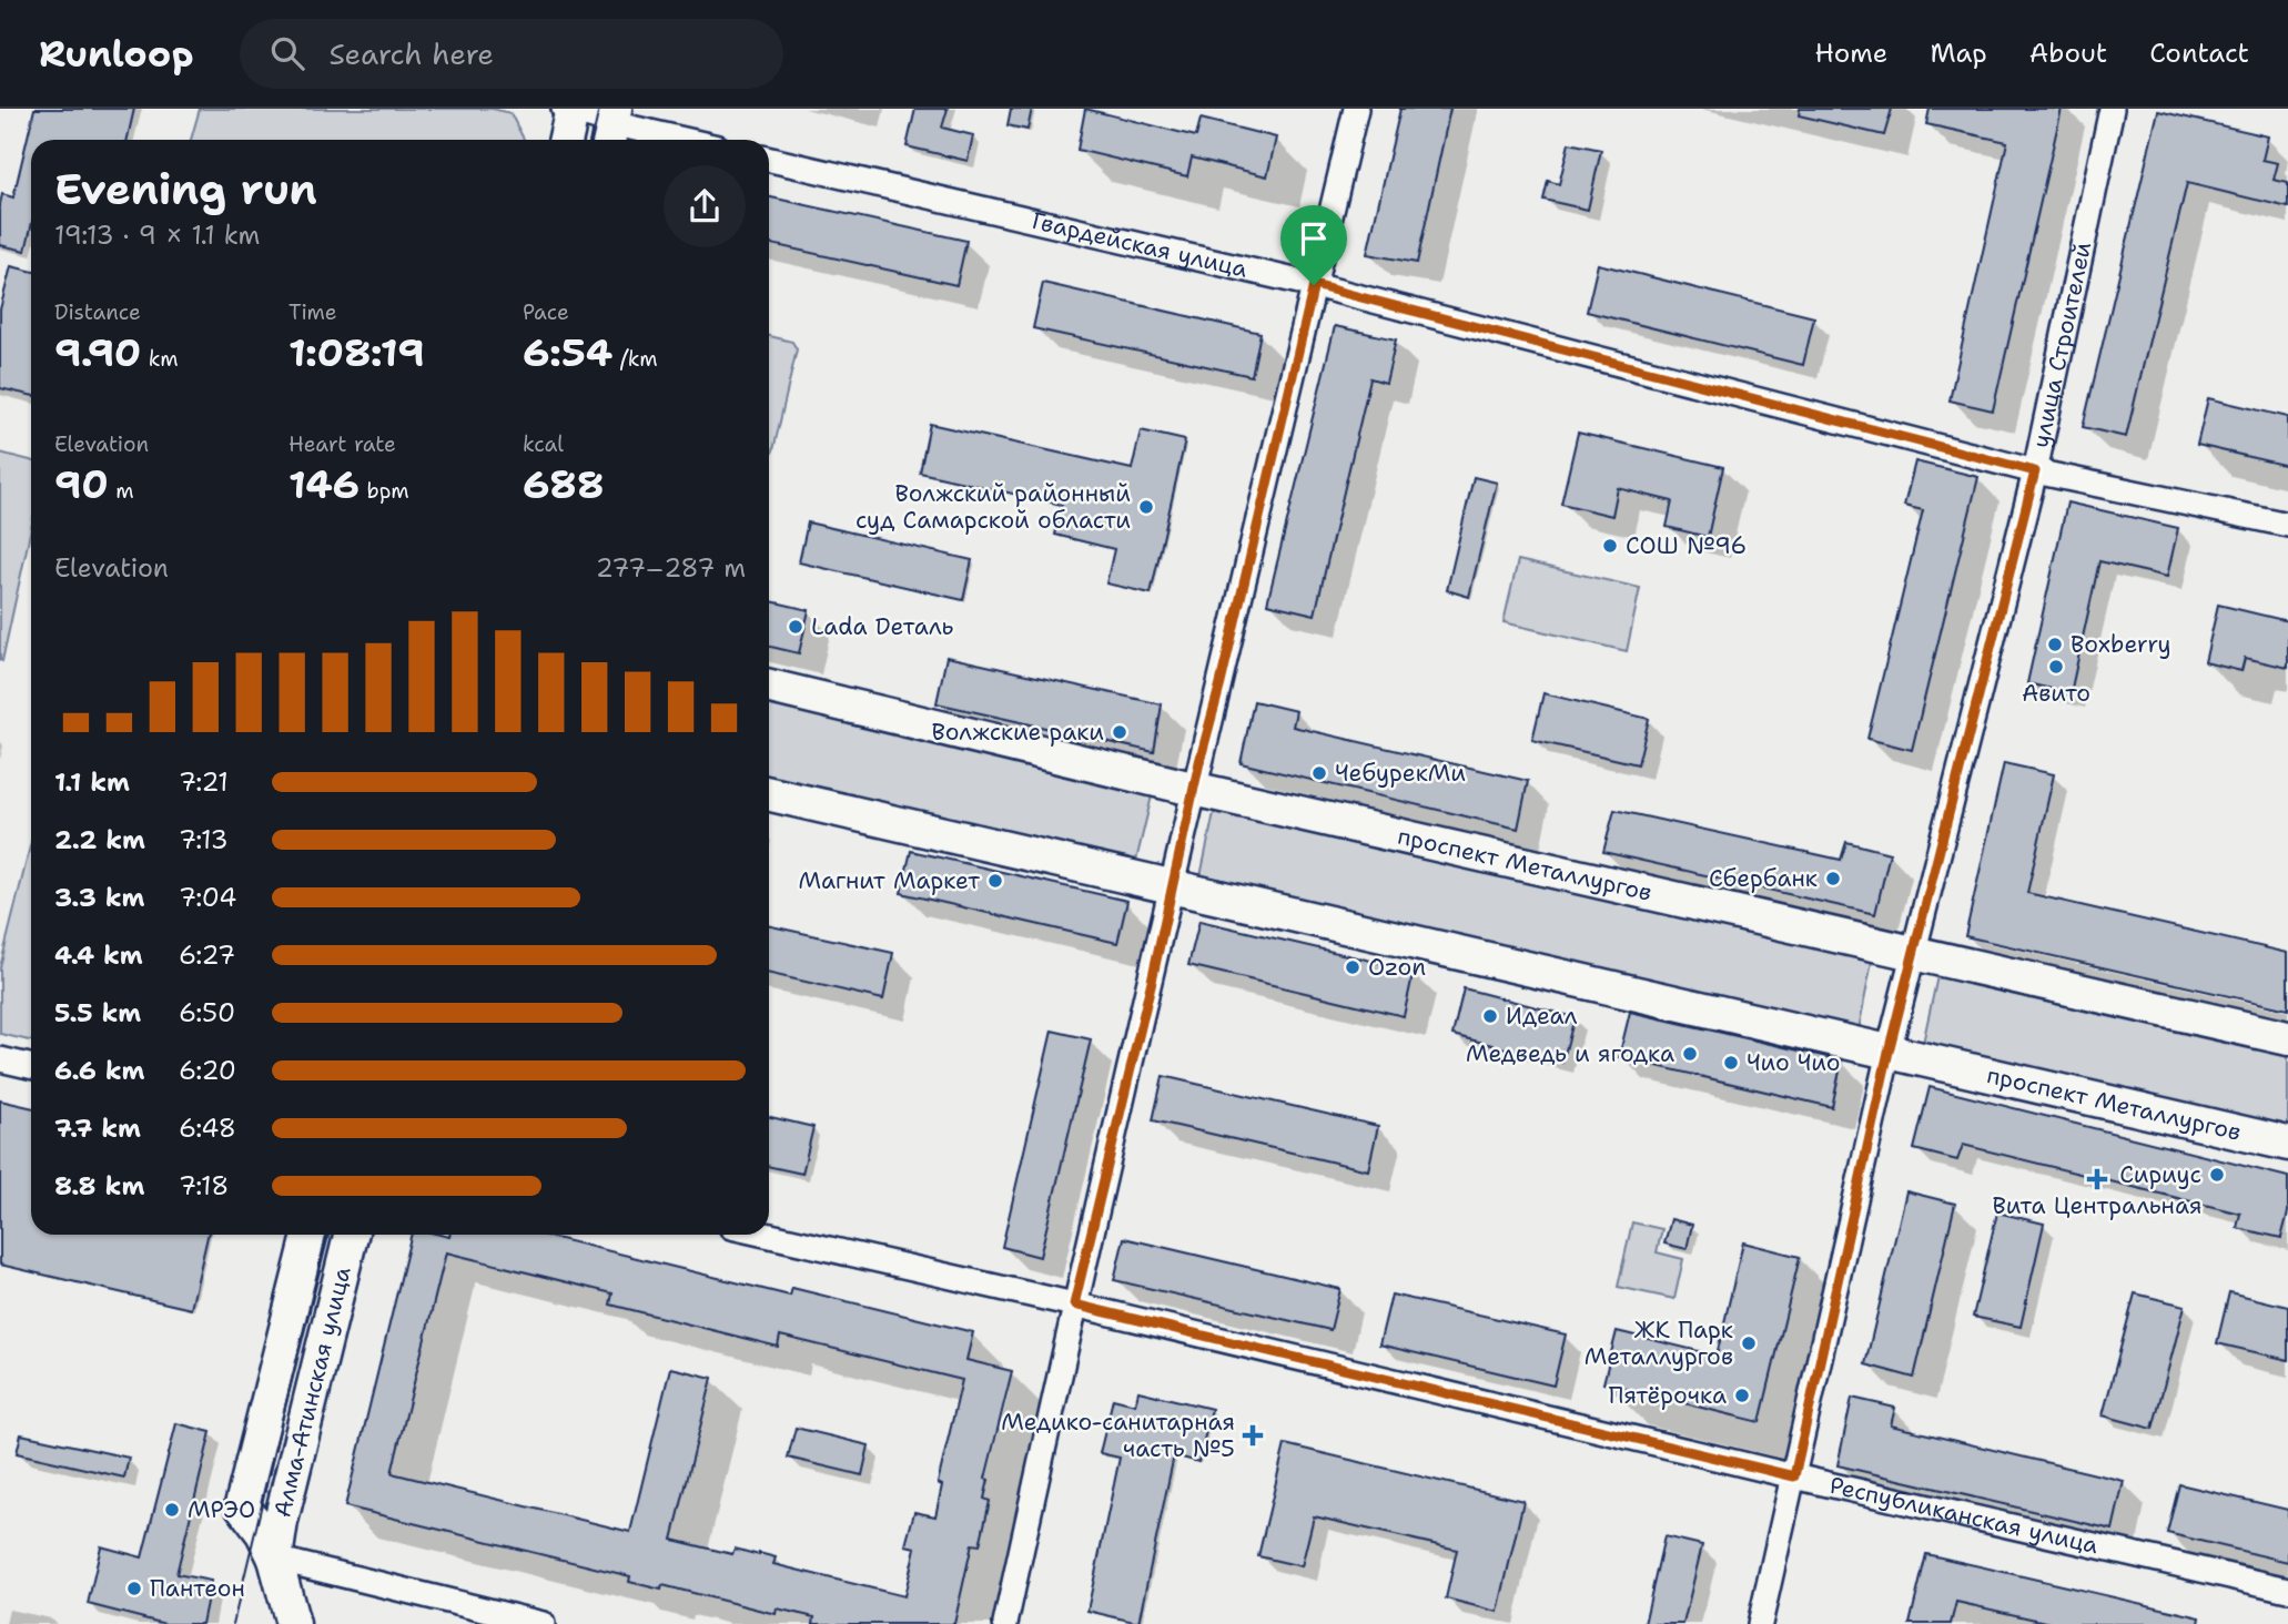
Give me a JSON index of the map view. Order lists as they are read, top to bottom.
{
  "streets": {
    "street": [
      "Гвардейская улица",
      "улица Строителей",
      "проспект Металлургов",
      "Алма-Атинская улица",
      "Республиканская улица"
    ]
  },
  "crossings": [
    ["Гвардейская улица", "улица Строителей"],
    ["улица Строителей", "проспект Металлургов"],
    ["улица Строителей", "Республиканская улица"]
  ],
  "places": {
    "other": [
      "Волжский районный суд Самарской области",
      "СОШ №96",
      "Lada Dеталь",
      "Boxberry",
      "Авито",
      "Волжские раки",
      "ЧебурекМи",
      "Сбербанк",
      "Магнит Маркет",
      "Ozon",
      "Идеал",
      "Медведь и ягодка",
      "Чио Чио",
      "Сириус",
      "ЖК Парк Металлургов",
      "Пятёрочка",
      "МРЭО",
      "Пантеон"
    ],
    "health": ["Вита Центральная", "Медико-санитарная часть №5"]
  },
  "page": {
    "header": "Runloop",
    "search": "Search here",
    "nav": [
      "Home",
      "Map",
      "About",
      "Contact"
    ],
    "heading": ["Evening run", "19:13 · 9 × 1.1 km"],
    "stats": [
      ["Distance", "9.90 km"],
      ["Time", "1:08:19"],
      ["Pace", "6:54 /km"],
      ["Elevation", "90 m"],
      ["Heart rate", "146 bpm"],
      ["kcal", "688"]
    ],
    "chart": ["Elevation", "277–287 m"],
    "list": [
      {
        "name": "1.1 km",
        "note": "7:21"
      },
      {
        "name": "2.2 km",
        "note": "7:13"
      },
      {
        "name": "3.3 km",
        "note": "7:04"
      },
      {
        "name": "4.4 km",
        "note": "6:27"
      },
      {
        "name": "5.5 km",
        "note": "6:50"
      },
      {
        "name": "6.6 km",
        "note": "6:20"
      },
      {
        "name": "7.7 km",
        "note": "6:48"
      },
      {
        "name": "8.8 km",
        "note": "7:18"
      }
    ]
  }
}
